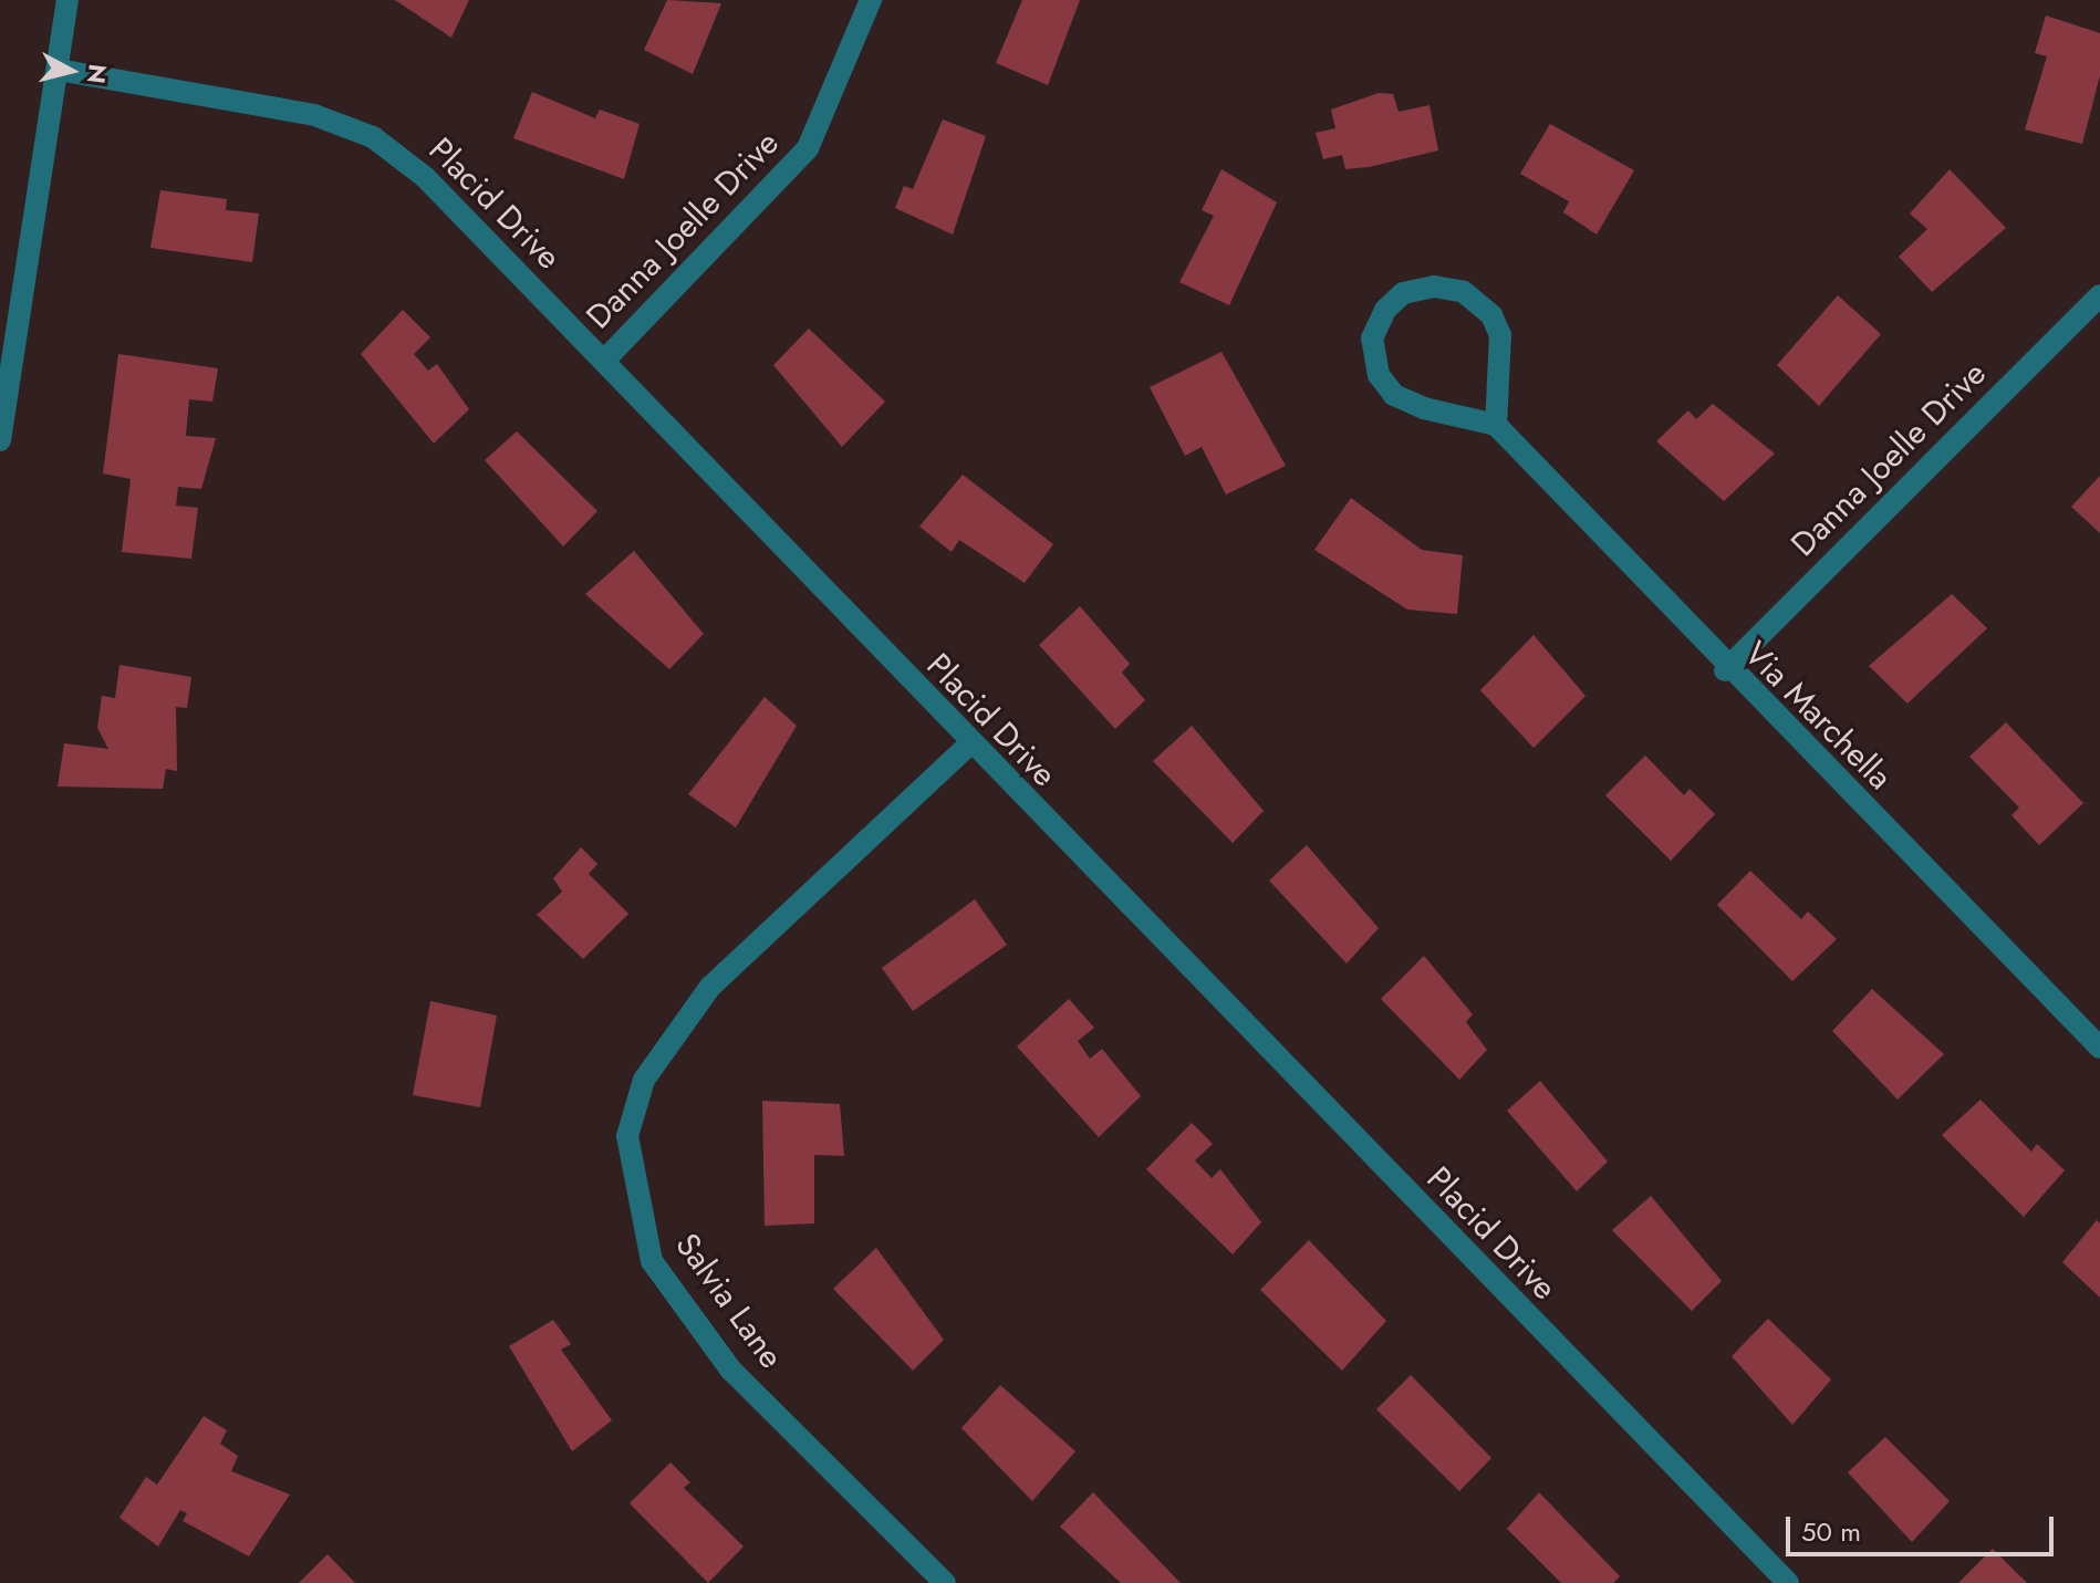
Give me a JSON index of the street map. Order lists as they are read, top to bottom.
{
  "streets": {
    "street": [
      "Placid Drive",
      "Danna Joelle Drive",
      "Via Marchella",
      "Salvia Lane"
    ]
  },
  "crossings": [
    ["Placid Drive", "Danna Joelle Drive"],
    ["Placid Drive", "Salvia Lane"],
    ["Danna Joelle Drive", "Via Marchella"]
  ],
  "scale_bar": "50 m",
  "north": "right"
}
